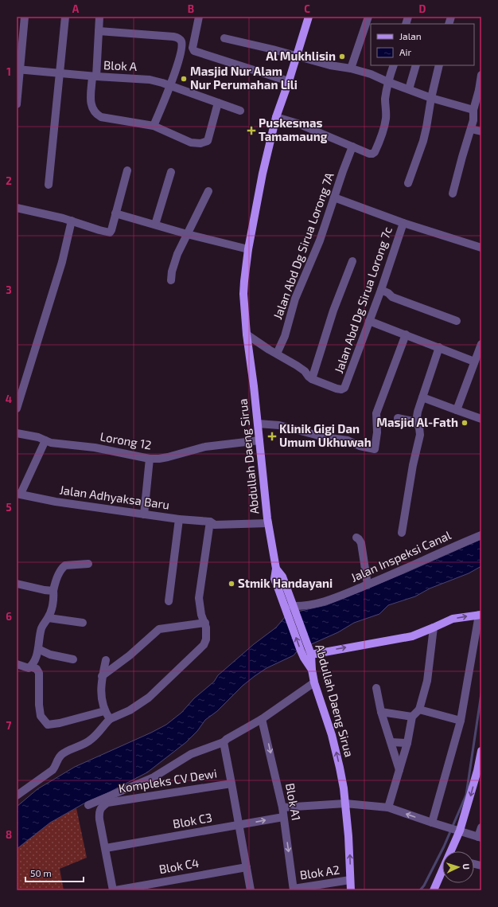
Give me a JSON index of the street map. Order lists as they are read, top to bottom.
{
  "streets": {
    "main road": ["Abdullah Daeng Sirua"],
    "street": [
      "Blok A",
      "Jalan Abd Dg Sirua Lorong 7A",
      "Jalan Abd Dg Sirua Lorong 7c",
      "Lorong 12",
      "Jalan Adhyaksa Baru",
      "Jalan Inspeksi Canal",
      "Kompleks CV Dewi",
      "Blok A1",
      "Blok C3",
      "Blok C4",
      "Blok A2"
    ]
  },
  "crossings": [
    ["Lorong 12", "Abdullah Daeng Sirua"],
    ["Abdullah Daeng Sirua", "Jalan Adhyaksa Baru"],
    ["Abdullah Daeng Sirua", "Jalan Inspeksi Canal"],
    ["Abdullah Daeng Sirua", "Blok A2"],
    ["Kompleks CV Dewi", "Blok C3"],
    ["Blok A1", "Blok C3"],
    ["Blok A1", "Blok A2"]
  ],
  "places": {
    "other": [
      "Al Mukhlisin",
      "Masjid Nur Alam Nur Perumahan Lili",
      "Masjid Al-Fath",
      "Stmik Handayani"
    ],
    "health": ["Puskesmas Tamamaung", "Klinik Gigi Dan Umum Ukhuwah"]
  },
  "legend": ["Jalan", "Air"],
  "scale_bar": "50 m",
  "north": "right",
  "grid": {
    "columns": [
      "A",
      "B",
      "C",
      "D"
    ],
    "rows": [
      "1",
      "2",
      "3",
      "4",
      "5",
      "6",
      "7",
      "8"
    ]
  }
}
